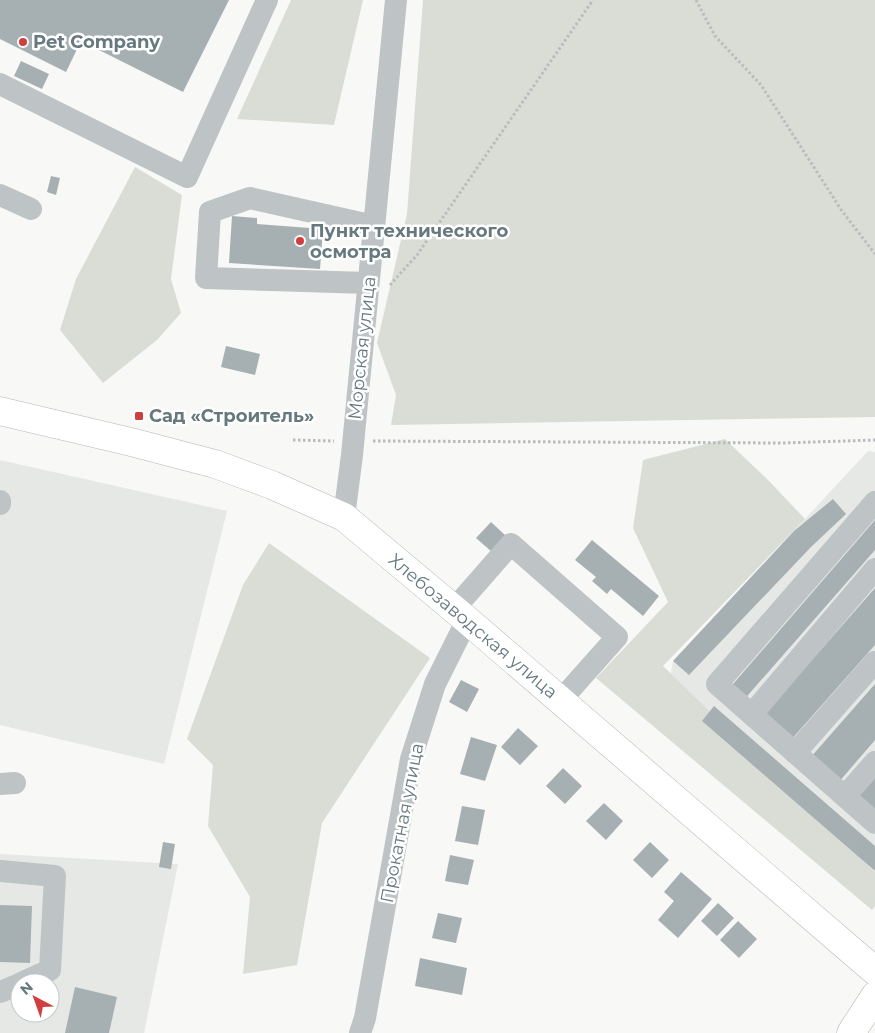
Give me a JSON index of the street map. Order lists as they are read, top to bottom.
{
  "streets": {
    "main road": ["Хлебозаводская улица"],
    "street": ["Морская улица", "Прокатная улица"]
  },
  "crossings": [
    ["Морская улица", "Хлебозаводская улица"],
    ["Хлебозаводская улица", "Прокатная улица"]
  ],
  "places": {
    "other": ["Pet Company", "Пункт технического осмотра"],
    "transit": ["Сад «Строитель»"]
  },
  "north": "top left"
}
